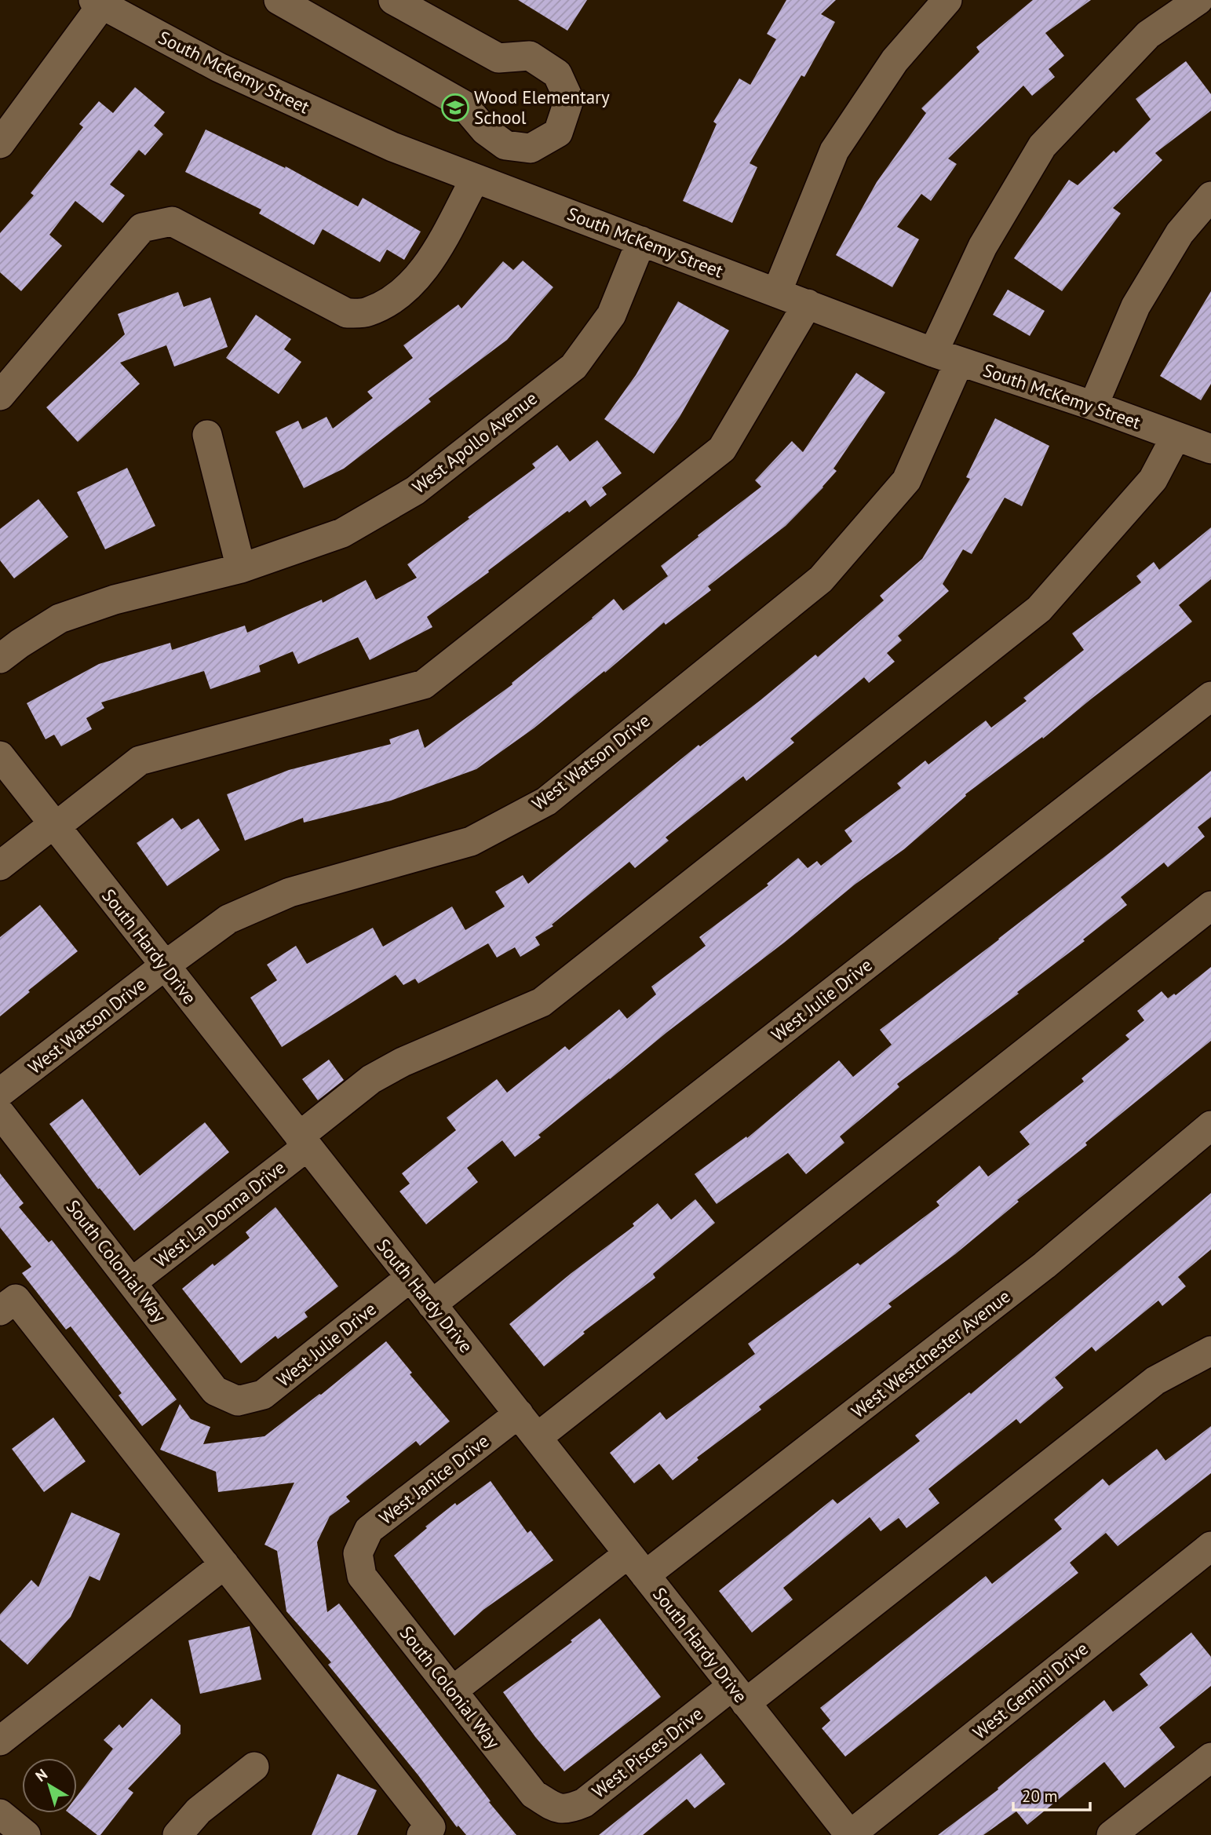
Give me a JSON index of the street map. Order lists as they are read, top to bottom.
{
  "streets": {
    "street": [
      "South McKemy Street",
      "West Apollo Avenue",
      "West Watson Drive",
      "South Hardy Drive",
      "West Julie Drive",
      "West La Donna Drive",
      "South Colonial Way",
      "West Westchester Avenue",
      "West Janice Drive",
      "West Gemini Drive",
      "West Pisces Drive"
    ]
  },
  "crossings": [
    ["South McKemy Street", "West Apollo Avenue"],
    ["South McKemy Street", "West Watson Drive"],
    ["South McKemy Street", "West La Donna Drive"],
    ["West Watson Drive", "South Hardy Drive"],
    ["South Hardy Drive", "West Julie Drive"],
    ["South Hardy Drive", "West La Donna Drive"],
    ["South Hardy Drive", "West Westchester Avenue"],
    ["South Hardy Drive", "West Janice Drive"],
    ["South Hardy Drive", "West Gemini Drive"],
    ["South Hardy Drive", "West Pisces Drive"],
    ["West Julie Drive", "South Colonial Way"],
    ["West La Donna Drive", "South Colonial Way"],
    ["South Colonial Way", "West Westchester Avenue"],
    ["South Colonial Way", "West Janice Drive"],
    ["South Colonial Way", "West Pisces Drive"]
  ],
  "places": {
    "school or university": ["Wood Elementary School"]
  },
  "scale_bar": "20 m",
  "north": "top left"
}
